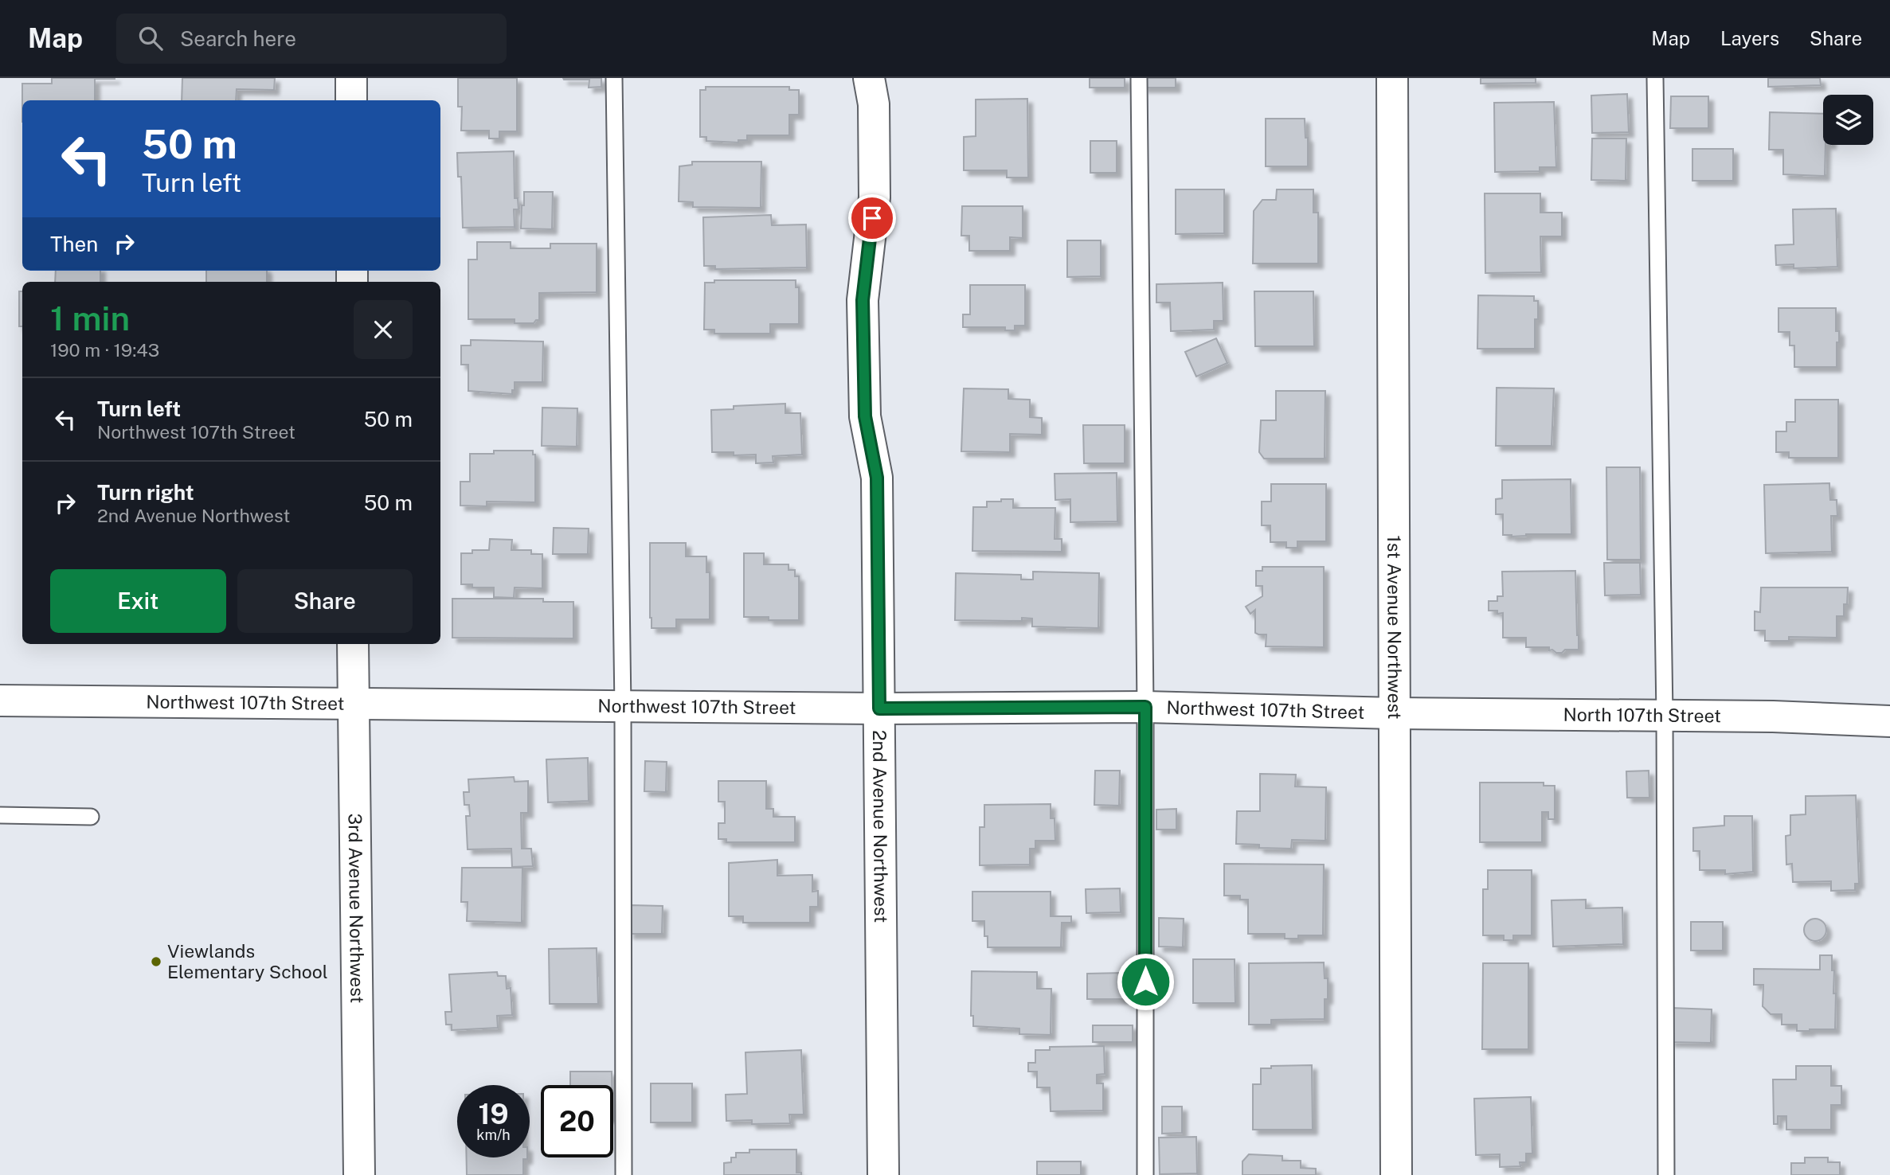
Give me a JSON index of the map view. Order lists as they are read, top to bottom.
{
  "streets": {
    "street": [
      "1st Avenue Northwest",
      "Northwest 107th Street",
      "North 107th Street",
      "2nd Avenue Northwest",
      "3rd Avenue Northwest"
    ]
  },
  "crossings": [
    ["1st Avenue Northwest", "Northwest 107th Street"],
    ["1st Avenue Northwest", "North 107th Street"],
    ["Northwest 107th Street", "North 107th Street"],
    ["Northwest 107th Street", "2nd Avenue Northwest"],
    ["Northwest 107th Street", "3rd Avenue Northwest"]
  ],
  "places": ["Viewlands Elementary School"],
  "page": {
    "header": "Map",
    "search": "Search here",
    "nav": ["Map", "Layers", "Share"],
    "turn": ["50 m", "Turn left"],
    "then": "Then",
    "heading": ["1 min", "190 m · 19:43"],
    "list": [
      {
        "name": "Turn left",
        "note": "Northwest 107th Street",
        "value": "50 m"
      },
      {
        "name": "Turn right",
        "note": "2nd Avenue Northwest",
        "value": "50 m"
      }
    ],
    "buttons": ["Exit", "Share"],
    "speed": "19 km/h",
    "limit": "20"
  }
}
